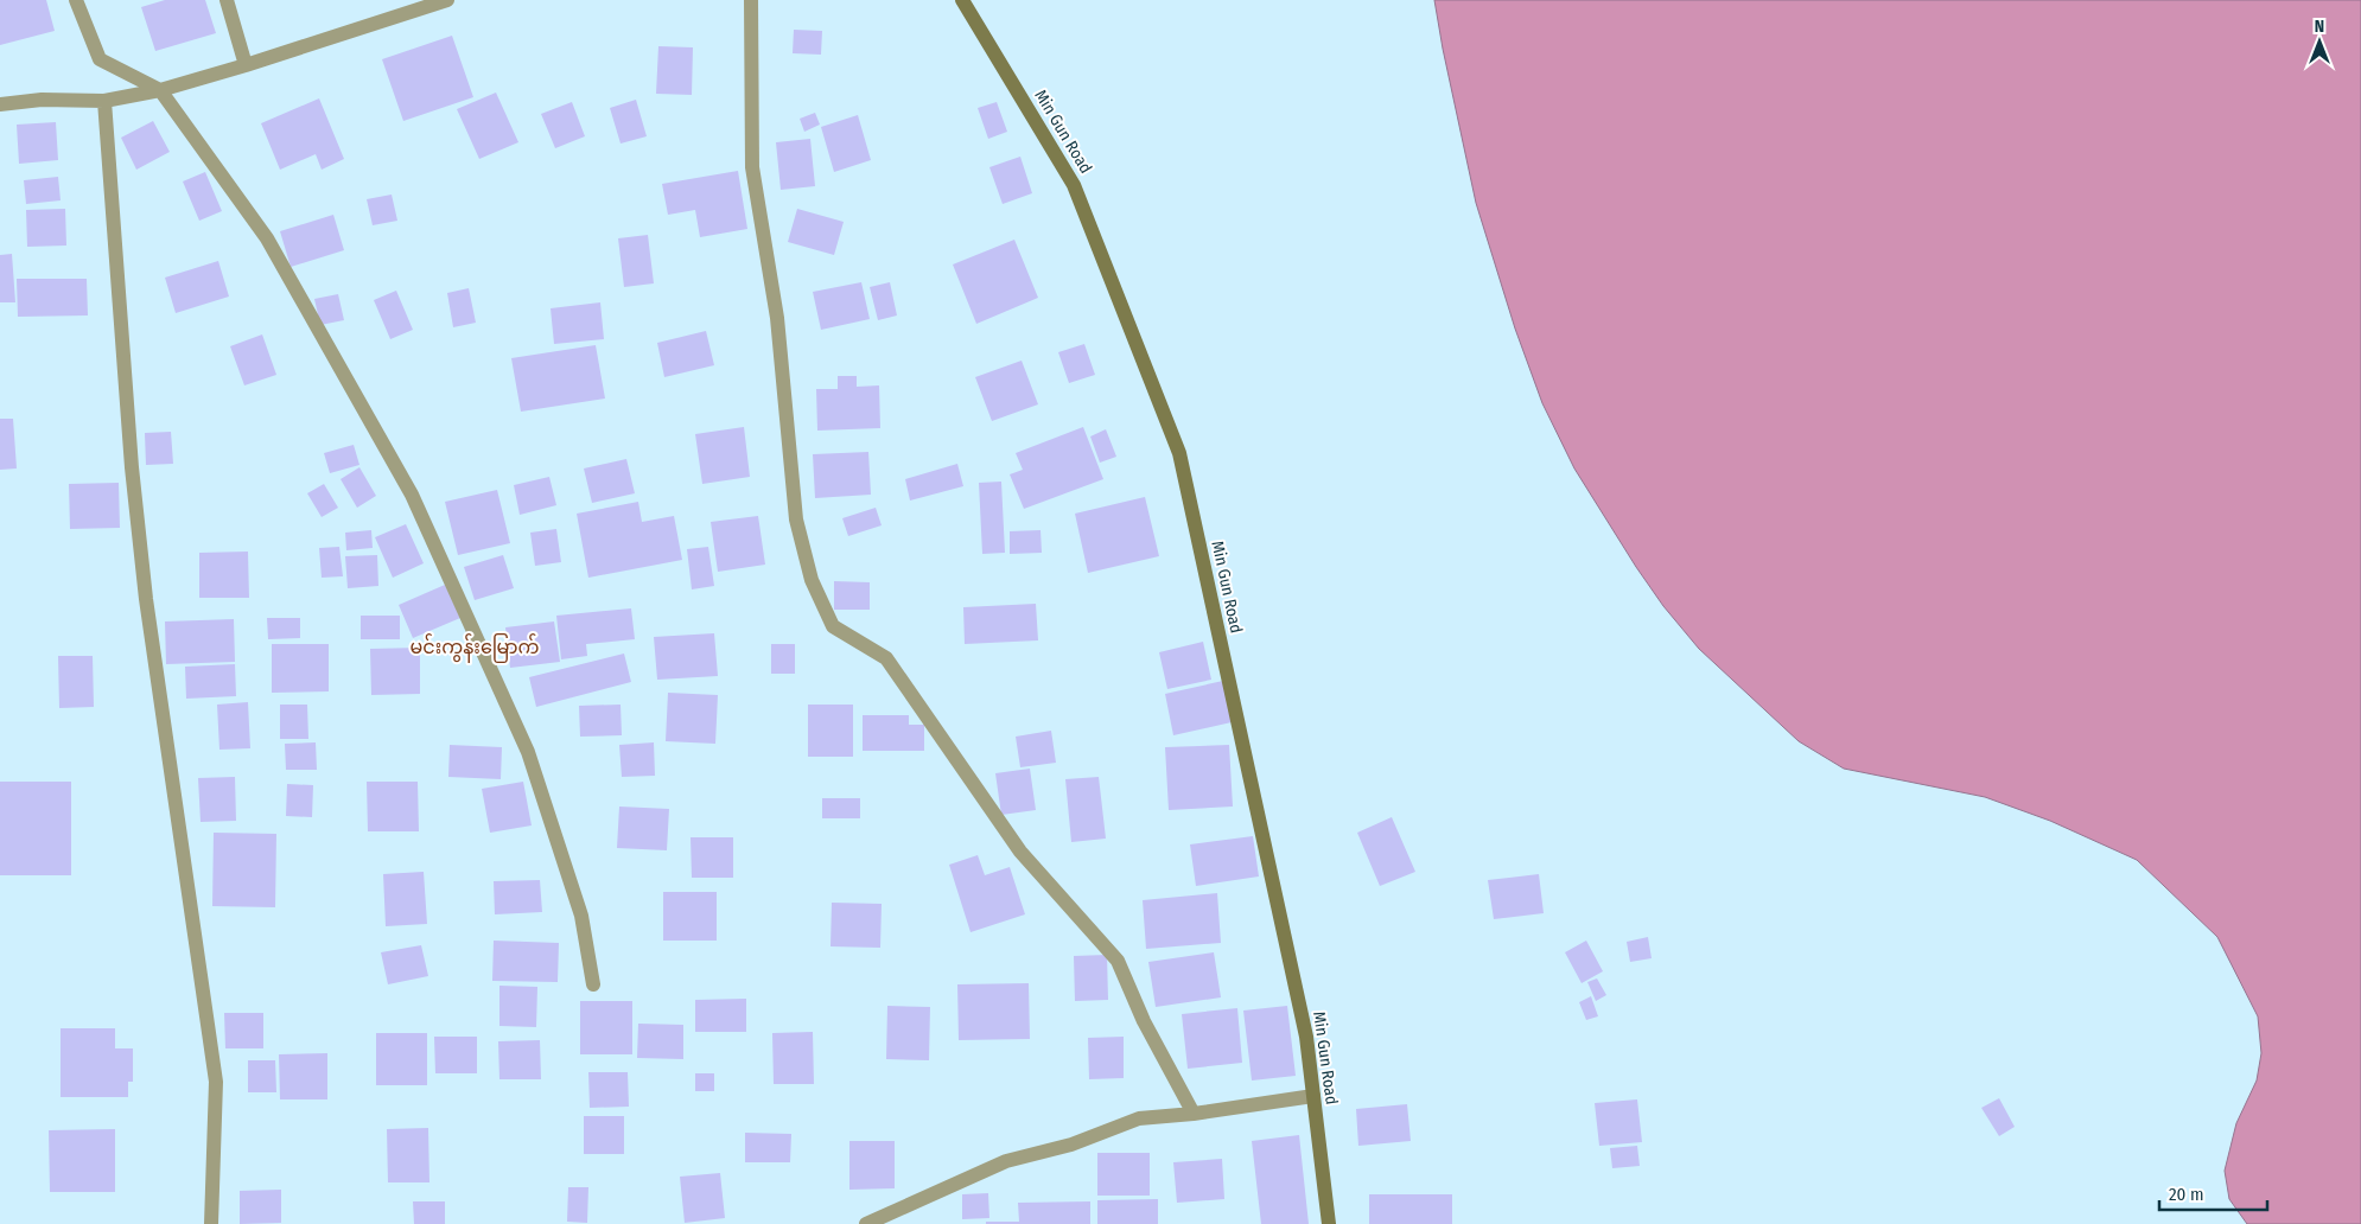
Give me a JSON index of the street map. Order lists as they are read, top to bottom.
{
  "streets": {
    "street": ["Min Gun Road"]
  },
  "districts": ["မင်းကွန်းမြောက်"],
  "scale_bar": "20 m",
  "north": "top"
}
